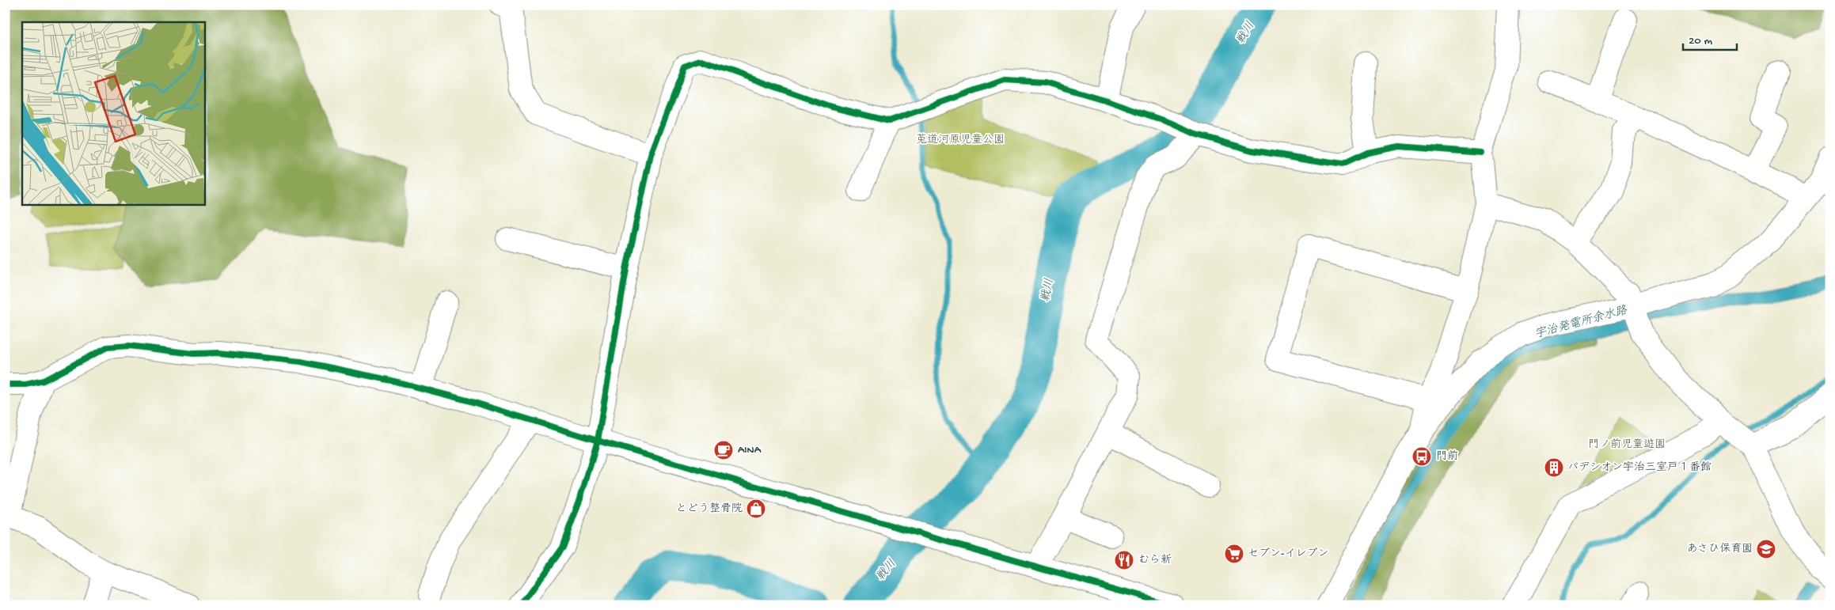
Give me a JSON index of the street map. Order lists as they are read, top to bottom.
{
  "water": ["戦川", "宇治発電所余水路"],
  "parks": ["莵道河原児童公園", "門ノ前児童遊園"],
  "places": {
    "cafe": ["AINA"],
    "bus stop": ["門前"],
    "building": ["パデシオン宇治三室戸１番館"],
    "shop": ["とどう整骨院"],
    "school or university": ["あさひ保育園"],
    "supermarket": ["セブン-イレブン"],
    "restaurant": ["むら新"]
  },
  "scale_bar": "20 m"
}
